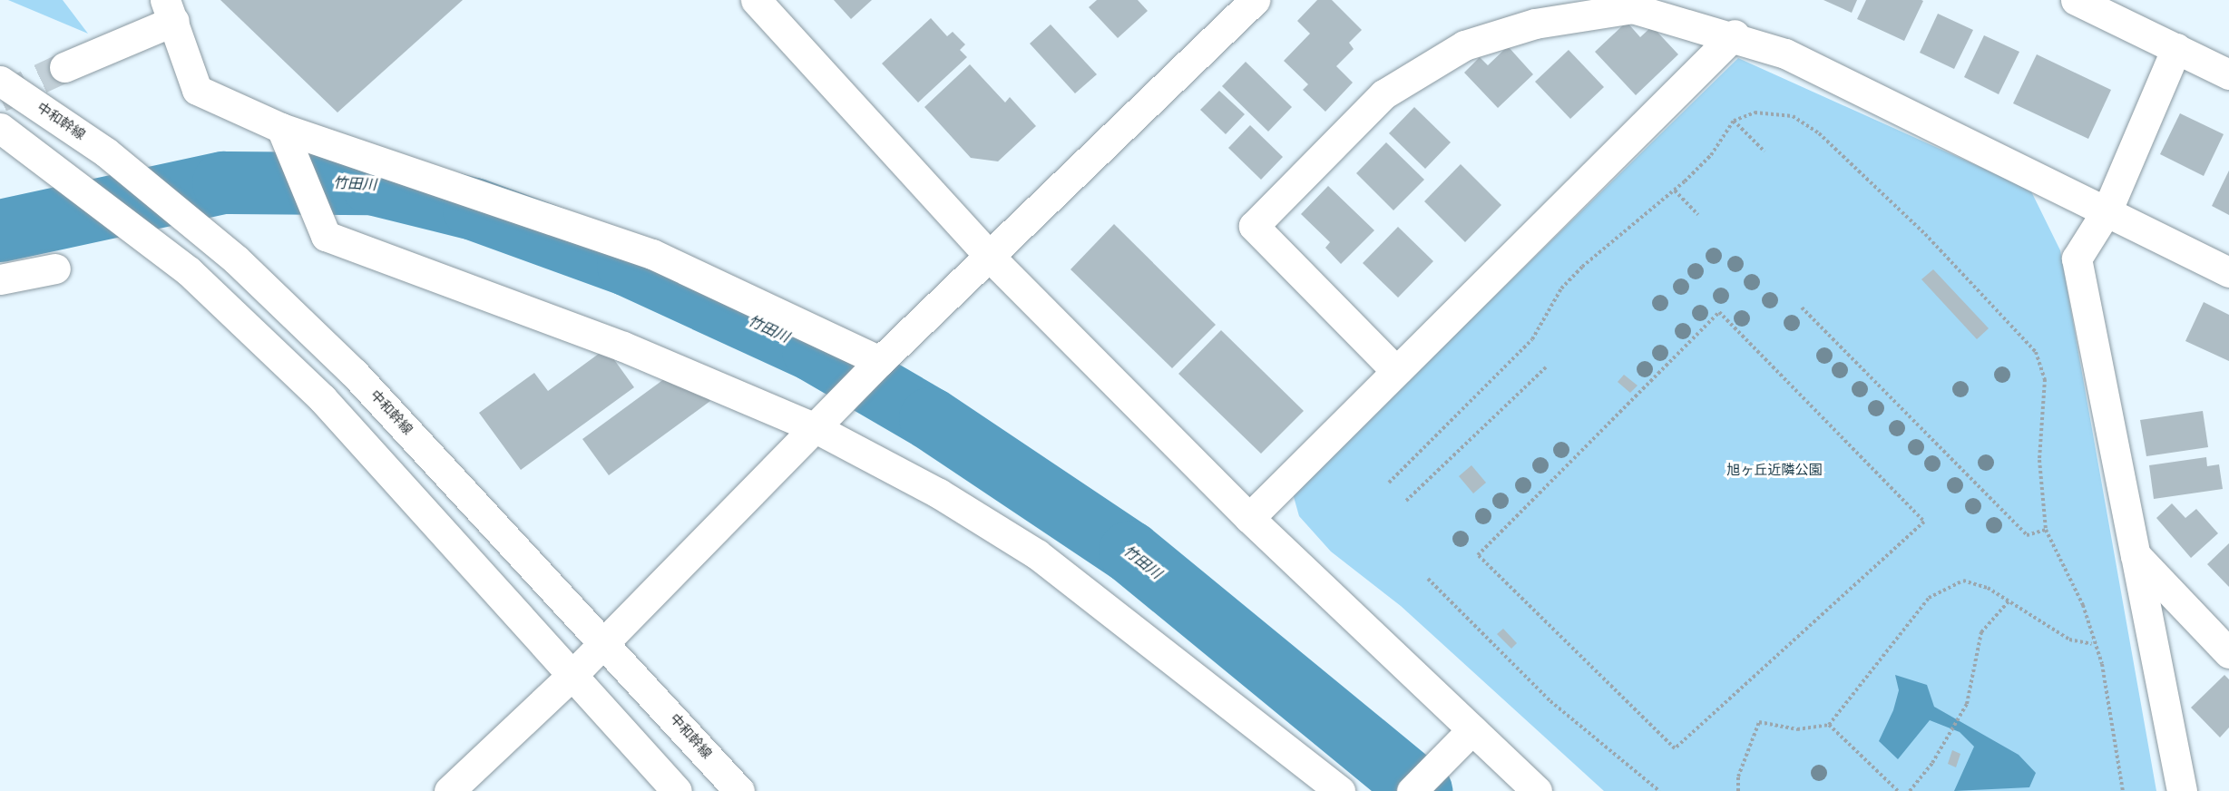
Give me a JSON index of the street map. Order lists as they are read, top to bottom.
{
  "streets": {
    "street": ["中和幹線"]
  },
  "water": ["竹田川"],
  "parks": ["旭ヶ丘近隣公園"]
}
